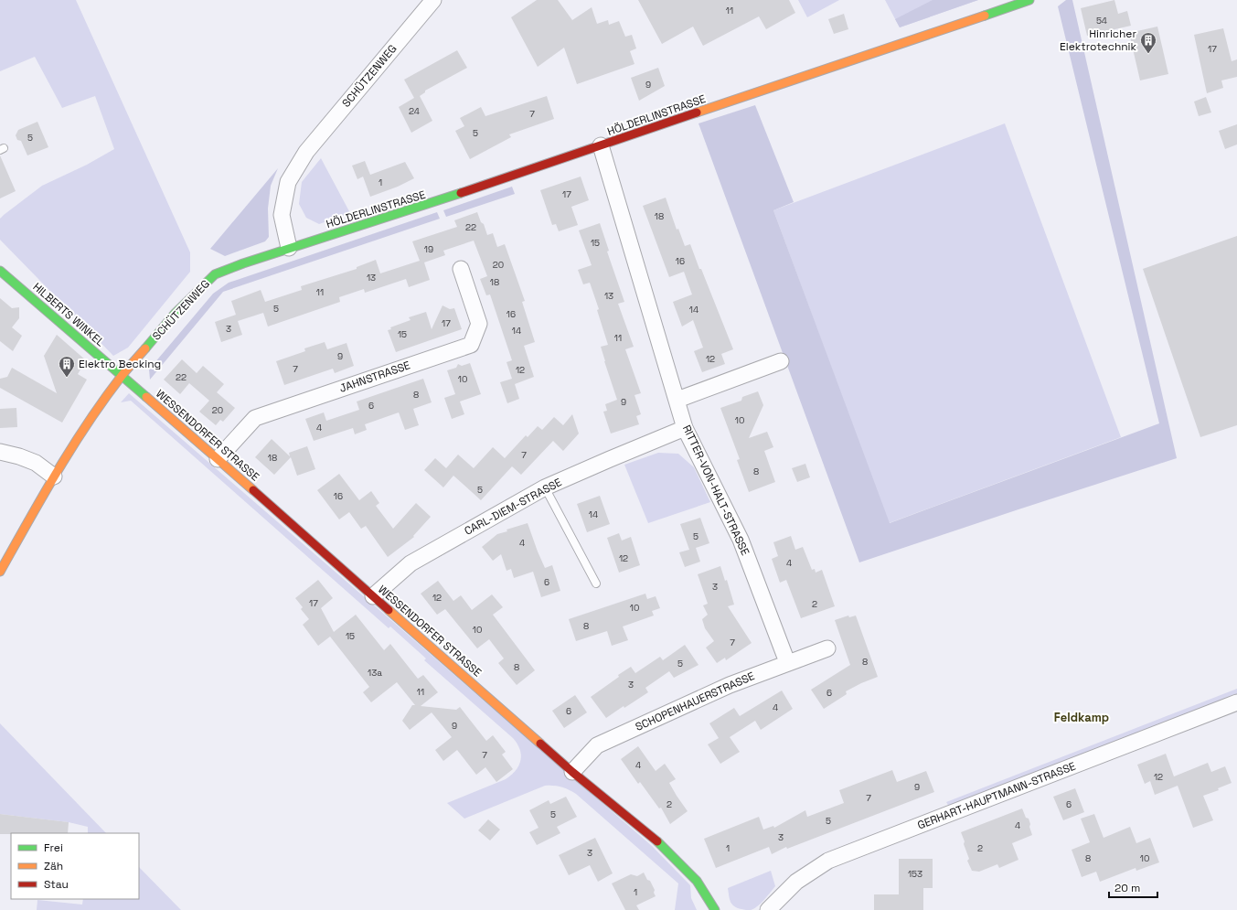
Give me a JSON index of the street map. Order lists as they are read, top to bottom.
{
  "streets": {
    "street": [
      "SCHÜTZENWEG",
      "HÖLDERLINSTRASSE",
      "HILBERTS WINKEL",
      "JAHNSTRASSE",
      "WESSENDORFER STRASSE",
      "RITTER-VON-HALT-STRASSE",
      "CARL-DIEM-STRASSE",
      "SCHOPENHAUERSTRASSE",
      "GERHART-HAUPTMANN-STRASSE"
    ]
  },
  "crossings": [
    ["SCHÜTZENWEG", "HÖLDERLINSTRASSE"],
    ["SCHÜTZENWEG", "HILBERTS WINKEL"],
    ["SCHÜTZENWEG", "WESSENDORFER STRASSE"],
    ["HÖLDERLINSTRASSE", "RITTER-VON-HALT-STRASSE"],
    ["HILBERTS WINKEL", "WESSENDORFER STRASSE"],
    ["JAHNSTRASSE", "WESSENDORFER STRASSE"],
    ["WESSENDORFER STRASSE", "CARL-DIEM-STRASSE"],
    ["WESSENDORFER STRASSE", "SCHOPENHAUERSTRASSE"],
    ["RITTER-VON-HALT-STRASSE", "CARL-DIEM-STRASSE"],
    ["RITTER-VON-HALT-STRASSE", "SCHOPENHAUERSTRASSE"]
  ],
  "districts": ["Feldkamp"],
  "places": {
    "building": ["Hinricher Elektrotechnik", "Elektro Becking"]
  },
  "house_numbers": [
    "11",
    "54",
    "17",
    "9",
    "24",
    "7",
    "5",
    "5",
    "1",
    "17",
    "18",
    "22",
    "15",
    "19",
    "16",
    "20",
    "13",
    "18",
    "11",
    "13",
    "5",
    "14",
    "16",
    "17",
    "3",
    "14",
    "15",
    "11",
    "9",
    "12",
    "7",
    "12",
    "22",
    "10",
    "8",
    "9",
    "6",
    "20",
    "10",
    "4",
    "7",
    "18",
    "8",
    "5",
    "16",
    "14",
    "5",
    "4",
    "12",
    "4",
    "6",
    "3",
    "12",
    "17",
    "2",
    "10",
    "8",
    "10",
    "15",
    "7",
    "8",
    "5",
    "8",
    "13a",
    "3",
    "11",
    "6",
    "4",
    "6",
    "9",
    "7",
    "4",
    "12",
    "9",
    "7",
    "2",
    "6",
    "5",
    "5",
    "4",
    "3",
    "1",
    "2",
    "3",
    "8",
    "10",
    "153",
    "1"
  ],
  "legend": ["Frei", "Zäh", "Stau"],
  "scale_bar": "20 m"
}
